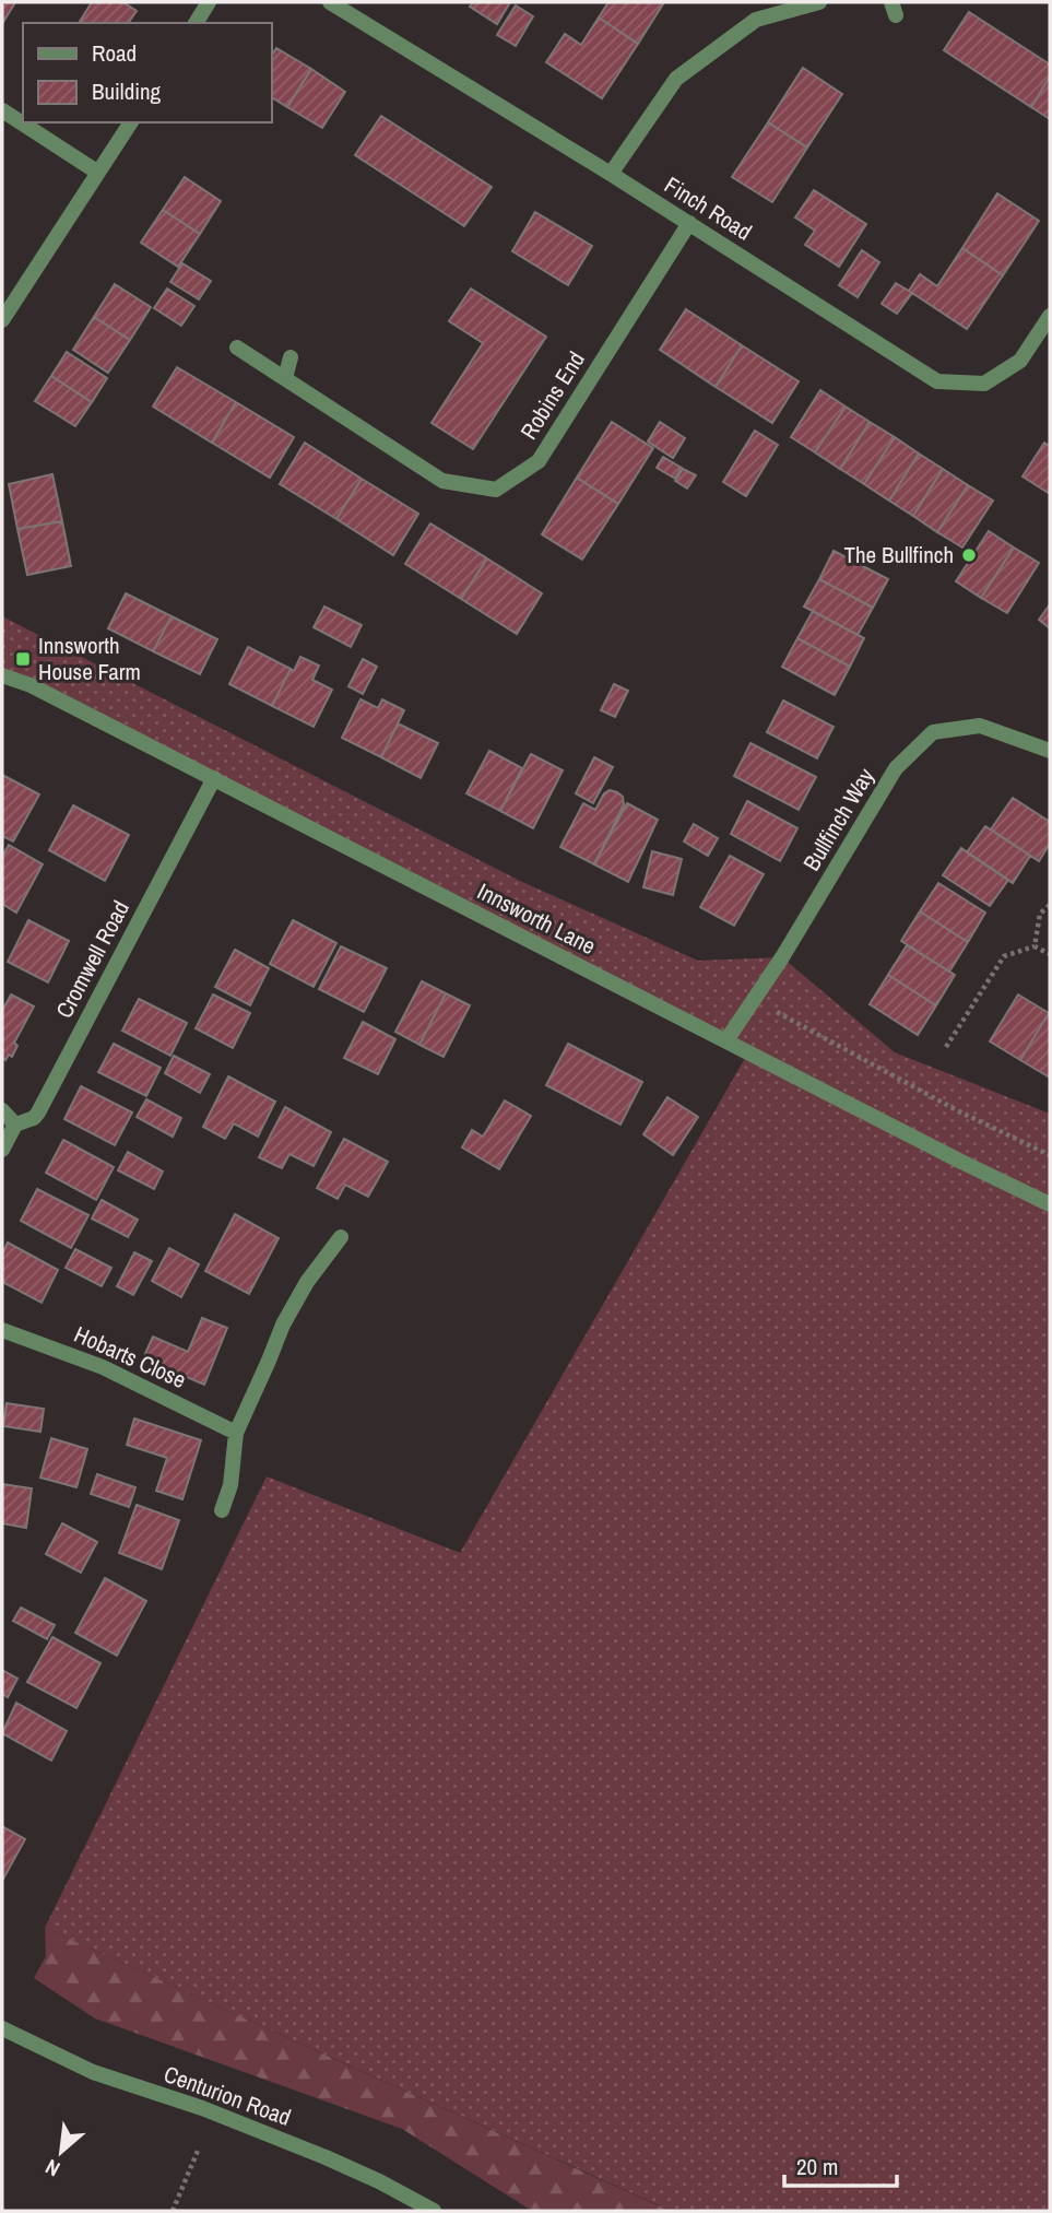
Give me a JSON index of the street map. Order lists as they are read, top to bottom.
{
  "streets": {
    "street": [
      "Finch Road",
      "Robins End",
      "Bullfinch Way",
      "Innsworth Lane",
      "Cromwell Road",
      "Hobarts Close",
      "Centurion Road"
    ]
  },
  "crossings": [
    ["Finch Road", "Robins End"],
    ["Bullfinch Way", "Innsworth Lane"],
    ["Innsworth Lane", "Cromwell Road"]
  ],
  "places": {
    "other": ["The Bullfinch"],
    "transit": ["Innsworth House Farm"]
  },
  "legend": ["Road", "Building"],
  "scale_bar": "20 m",
  "north": "bottom left"
}
